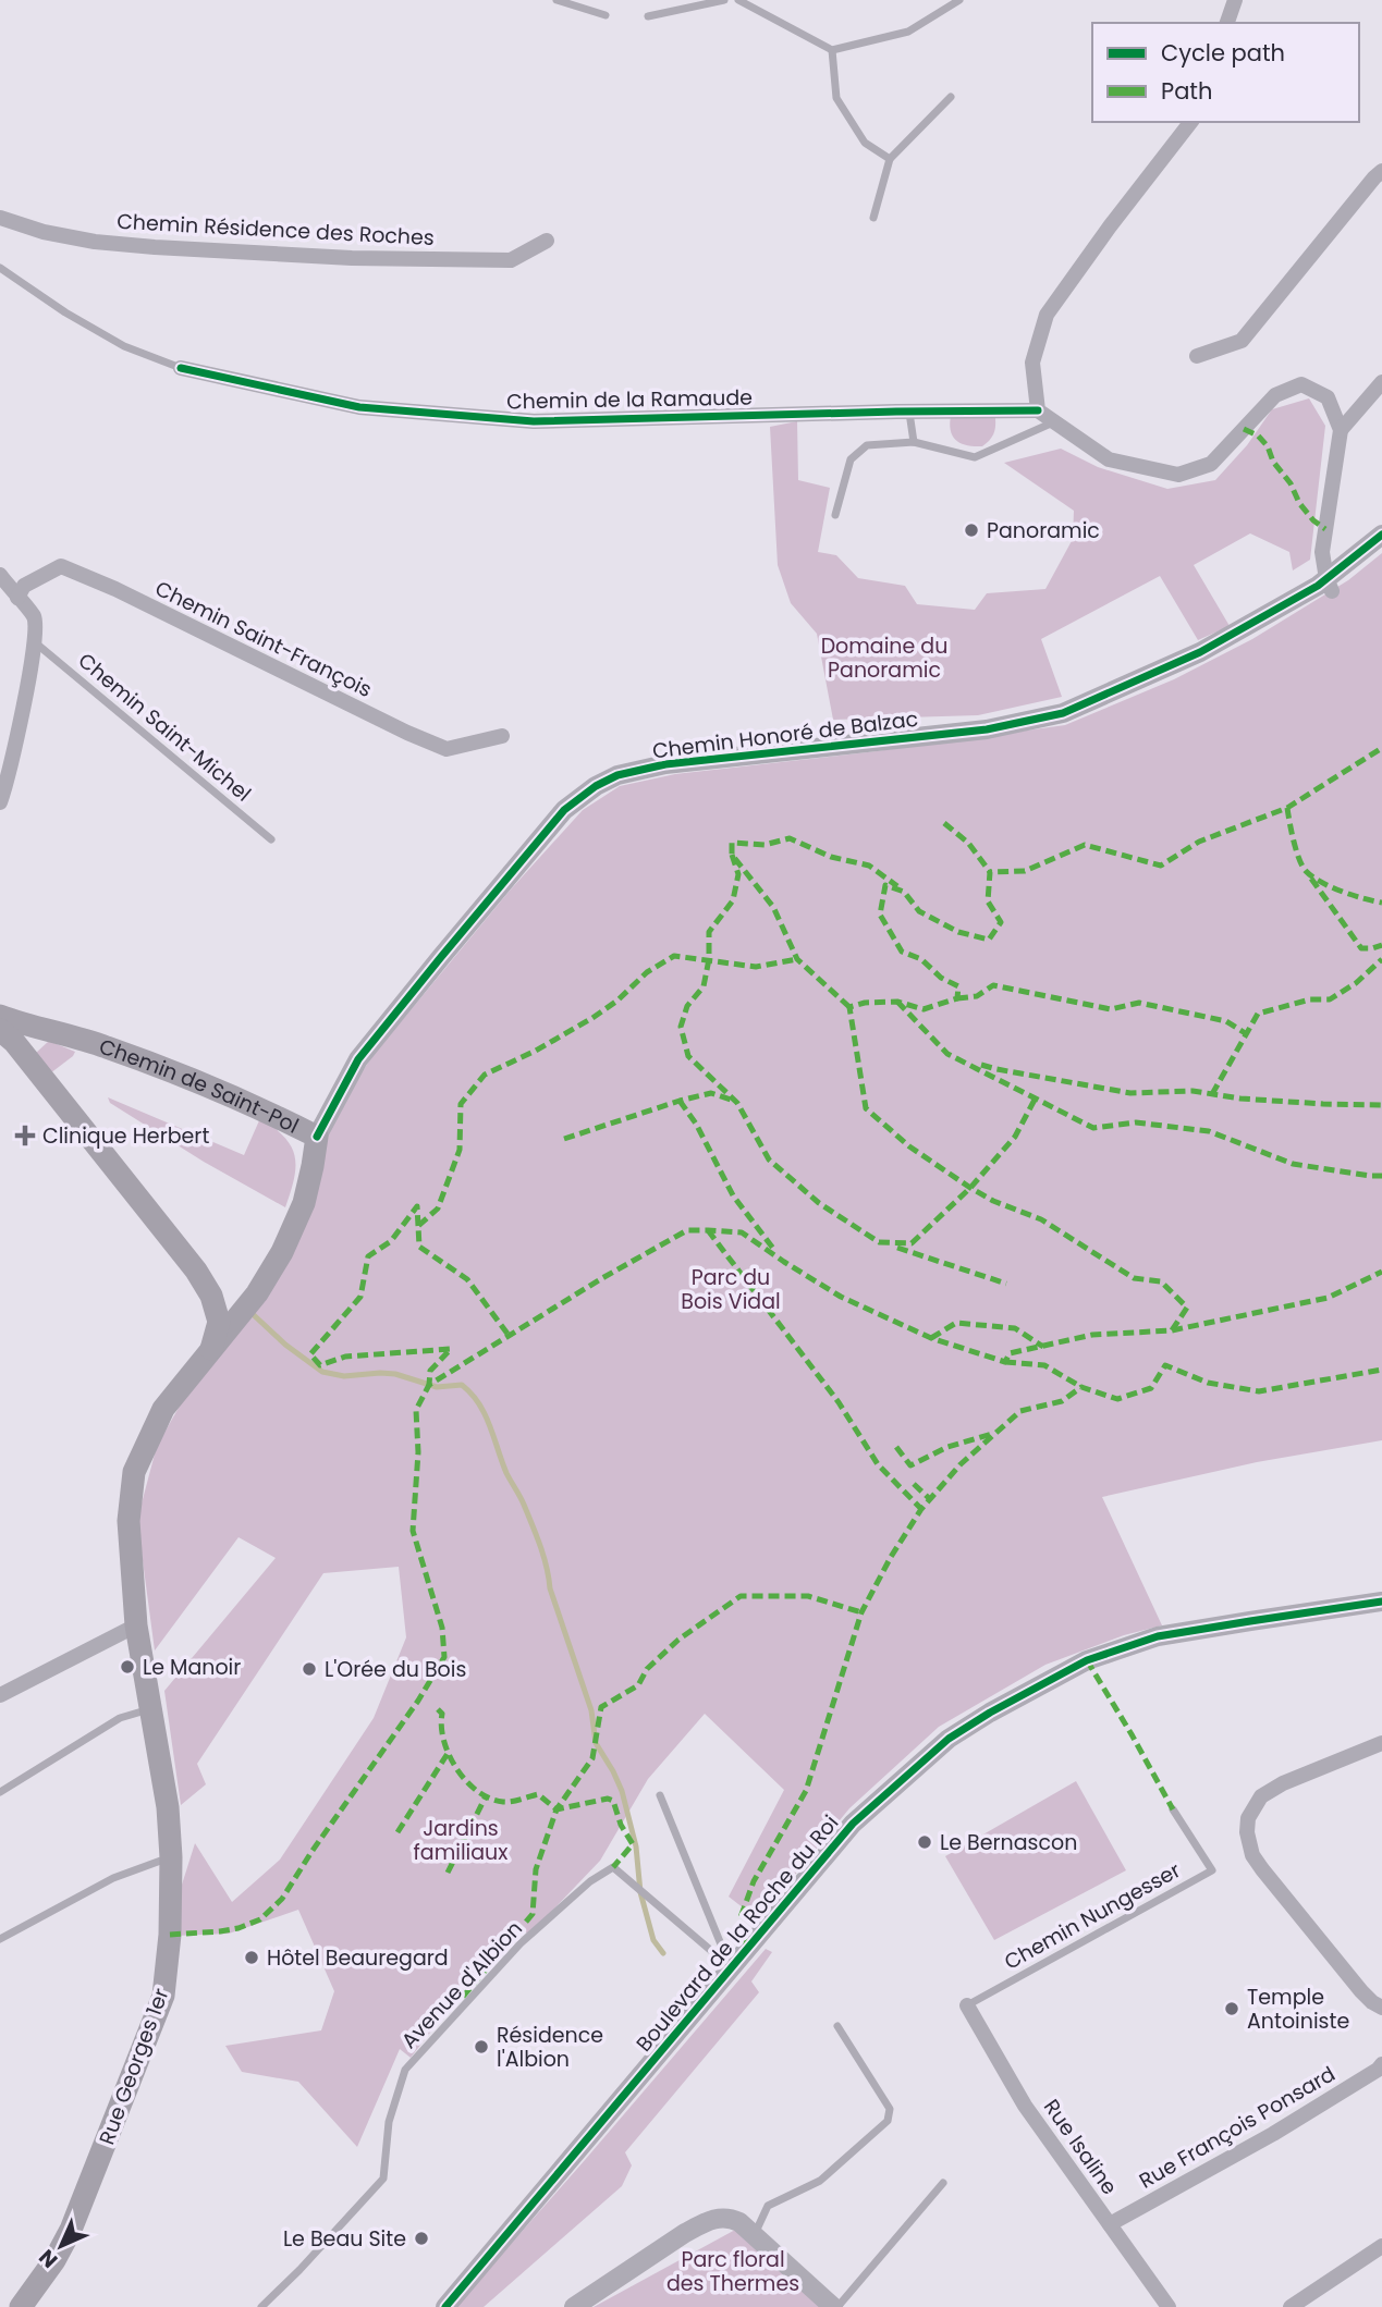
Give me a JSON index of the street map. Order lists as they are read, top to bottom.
{
  "streets": {
    "main road": ["Chemin de Saint-Pol", "Rue Georges 1er"],
    "street": [
      "Chemin Résidence des Roches",
      "Chemin de la Ramaude",
      "Chemin Saint-François",
      "Chemin Honoré de Balzac",
      "Boulevard de la Roche du Roi",
      "Rue François Ponsard",
      "Rue Isaline"
    ],
    "lane": ["Chemin Saint-Michel", "Chemin Nungesser", "Avenue d'Albion"]
  },
  "crossings": [
    ["Chemin Honoré de Balzac", "Chemin de Saint-Pol"],
    ["Chemin de Saint-Pol", "Rue Georges 1er"],
    ["Chemin Nungesser", "Rue Isaline"],
    ["Boulevard de la Roche du Roi", "Avenue d'Albion"],
    ["Rue François Ponsard", "Rue Isaline"]
  ],
  "parks": [
    "Domaine du Panoramic",
    "Parc du Bois Vidal",
    "Jardins familiaux",
    "Parc floral des Thermes"
  ],
  "places": {
    "other": [
      "Panoramic",
      "Le Manoir",
      "L'Orée du Bois",
      "Le Bernascon",
      "Hôtel Beauregard",
      "Temple Antoiniste",
      "Résidence l'Albion",
      "Le Beau Site"
    ],
    "health": ["Clinique Herbert"]
  },
  "legend": ["Cycle path", "Path"],
  "north": "bottom left"
}
